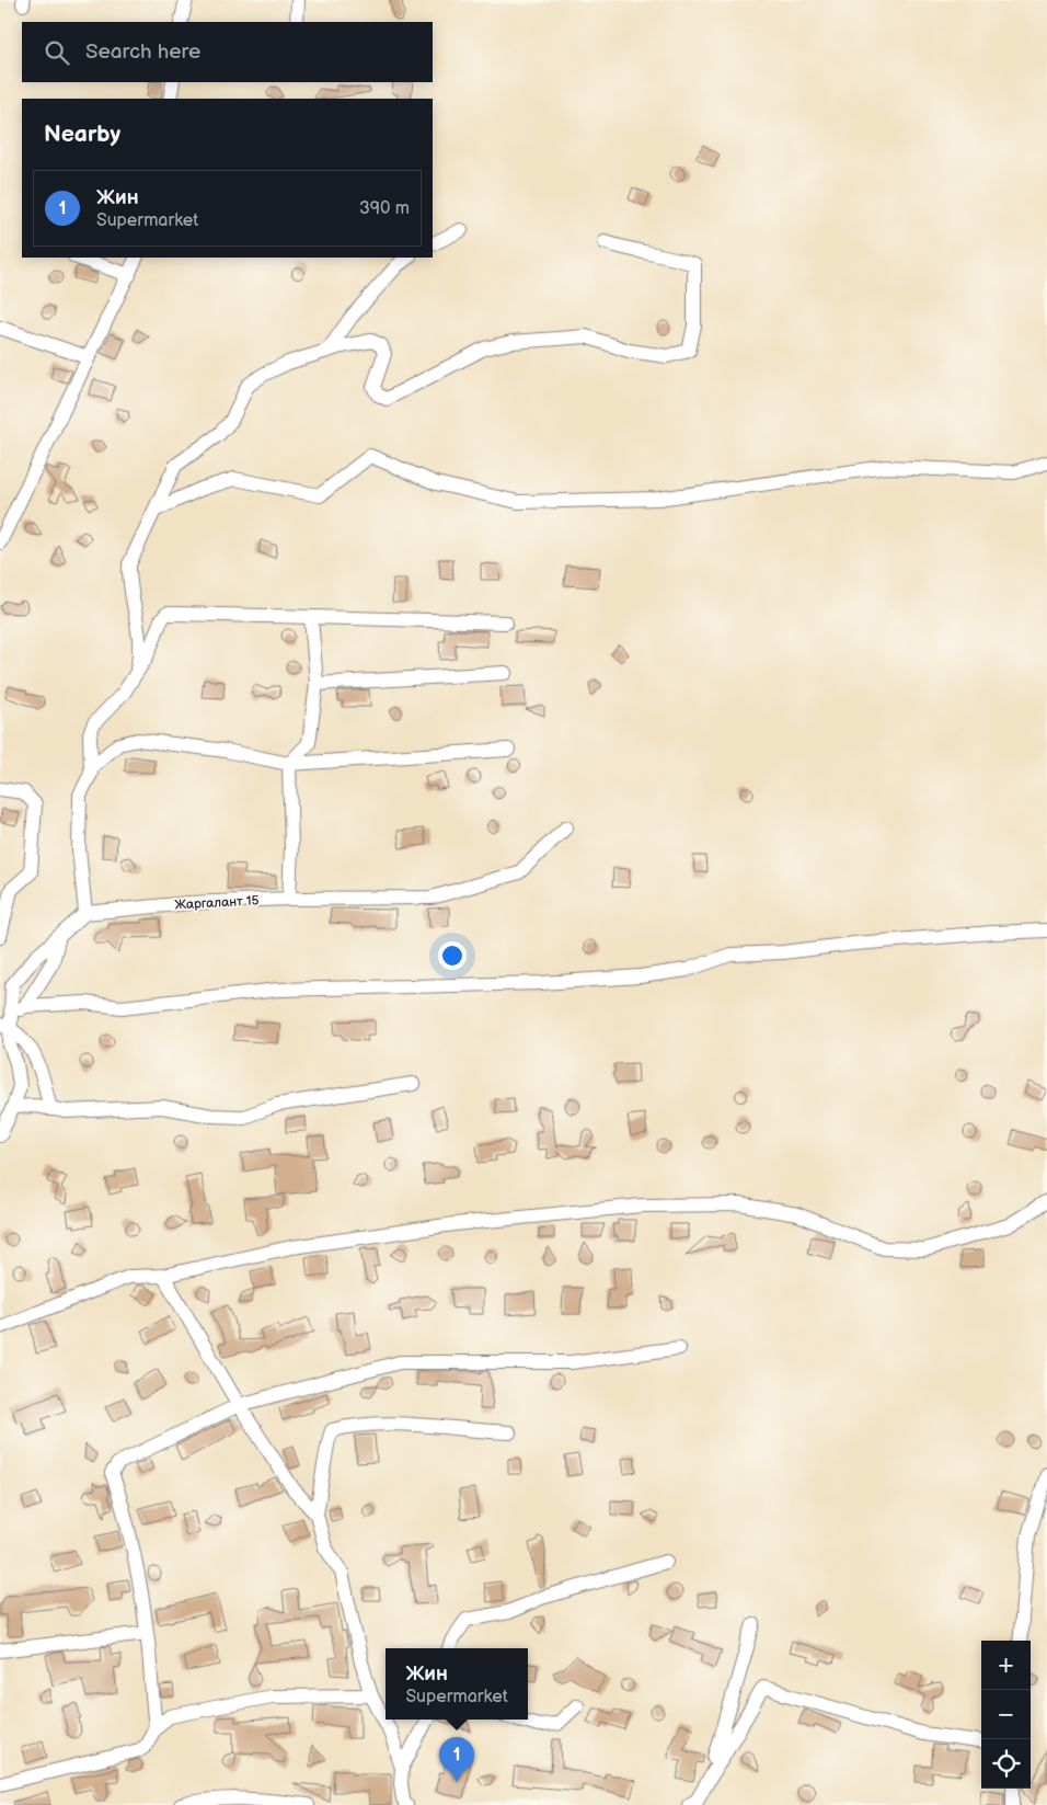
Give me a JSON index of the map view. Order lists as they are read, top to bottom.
{
  "streets": {
    "street": ["Жаргалант 15"]
  },
  "page": {
    "search": "Search here",
    "heading": "Nearby",
    "list": [
      {
        "mark": "1",
        "name": "Жин",
        "note": "Supermarket",
        "value": "390 m"
      }
    ],
    "map_buttons": ["+", "−"],
    "popup": ["Жин", "Supermarket"],
    "pins": "1"
  }
}
